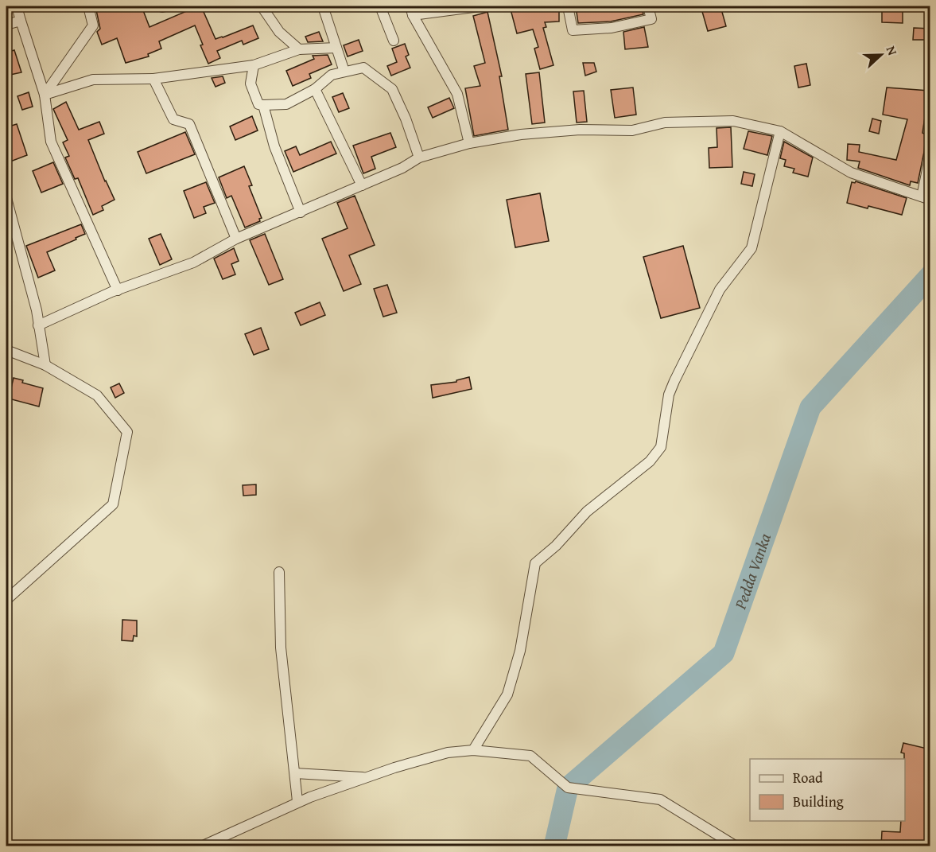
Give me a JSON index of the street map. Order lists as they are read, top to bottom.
{
  "water": ["Pedda Vanka"],
  "legend": ["Road", "Building"],
  "north": "right"
}
